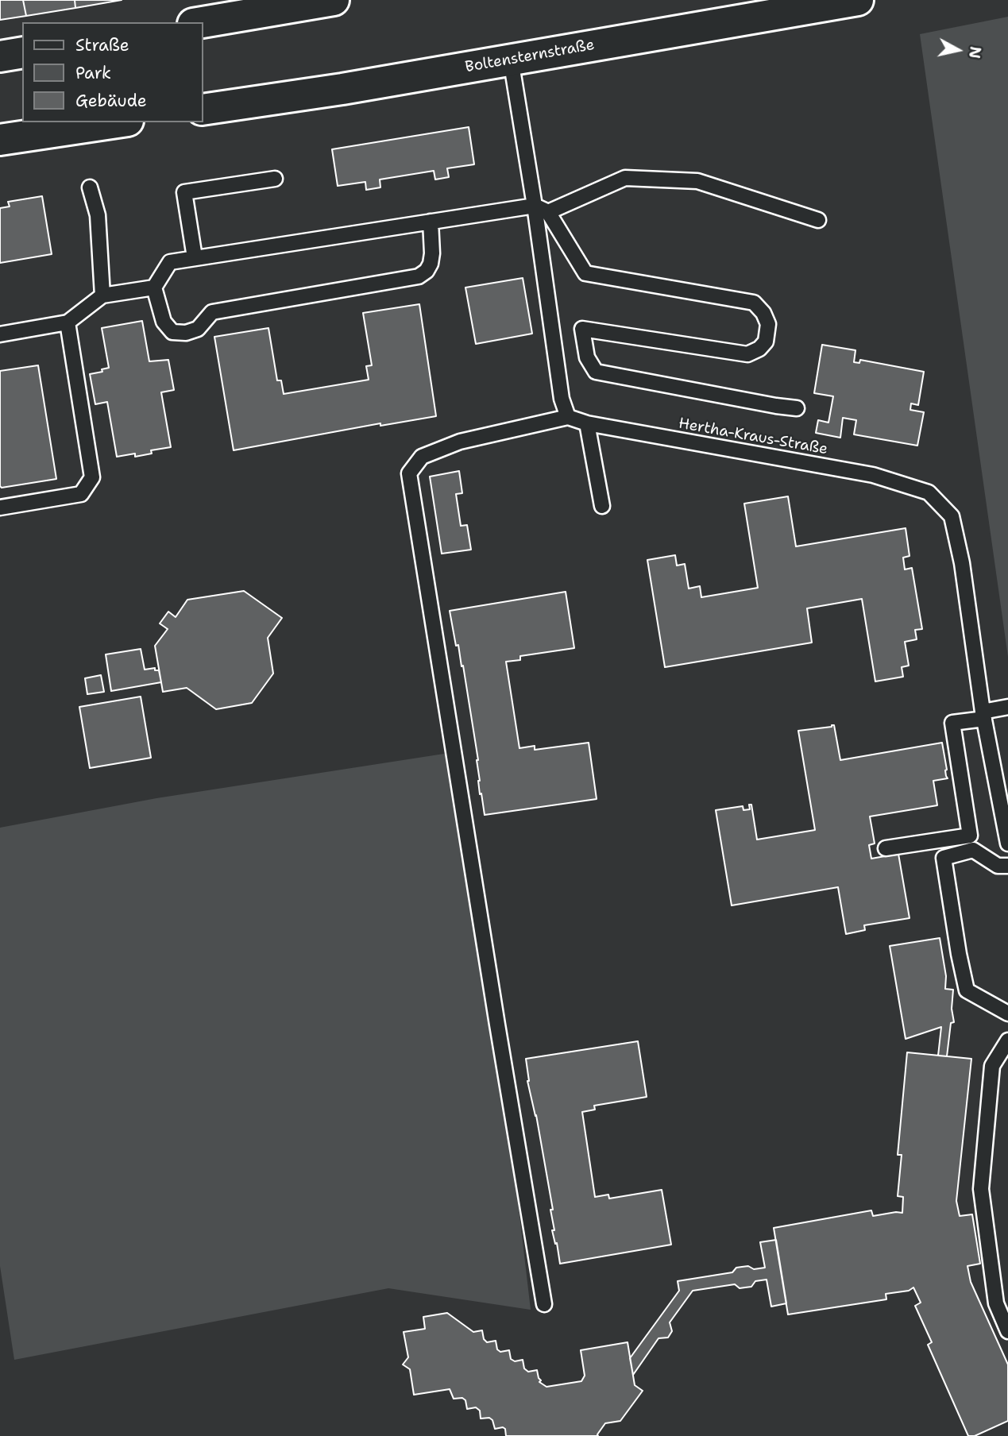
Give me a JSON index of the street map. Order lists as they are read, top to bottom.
{
  "streets": {
    "main road": ["Boltensternstraße"],
    "lane": ["Hertha-Kraus-Straße"]
  },
  "legend": ["Straße", "Park", "Gebäude"],
  "north": "right"
}
